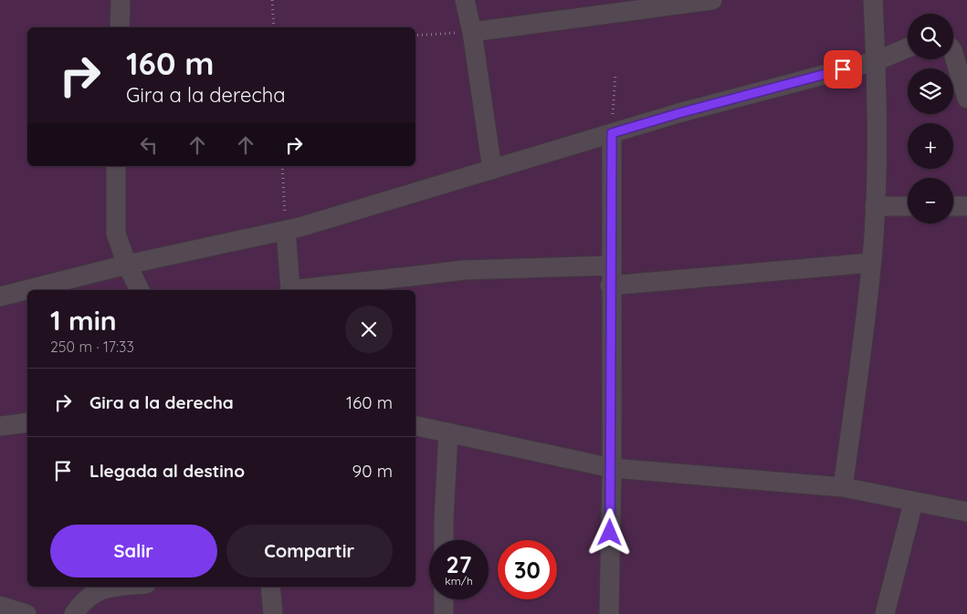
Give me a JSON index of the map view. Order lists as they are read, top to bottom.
{
  "page": {
    "map_buttons": ["+", "−"],
    "turn": ["160 m", "Gira a la derecha"],
    "heading": ["1 min", "250 m · 17:33"],
    "list": [
      {
        "name": "Gira a la derecha",
        "value": "160 m"
      },
      {
        "name": "Llegada al destino",
        "value": "90 m"
      }
    ],
    "buttons": ["Salir", "Compartir"],
    "speed": "27 km/h",
    "limit": "30"
  }
}
